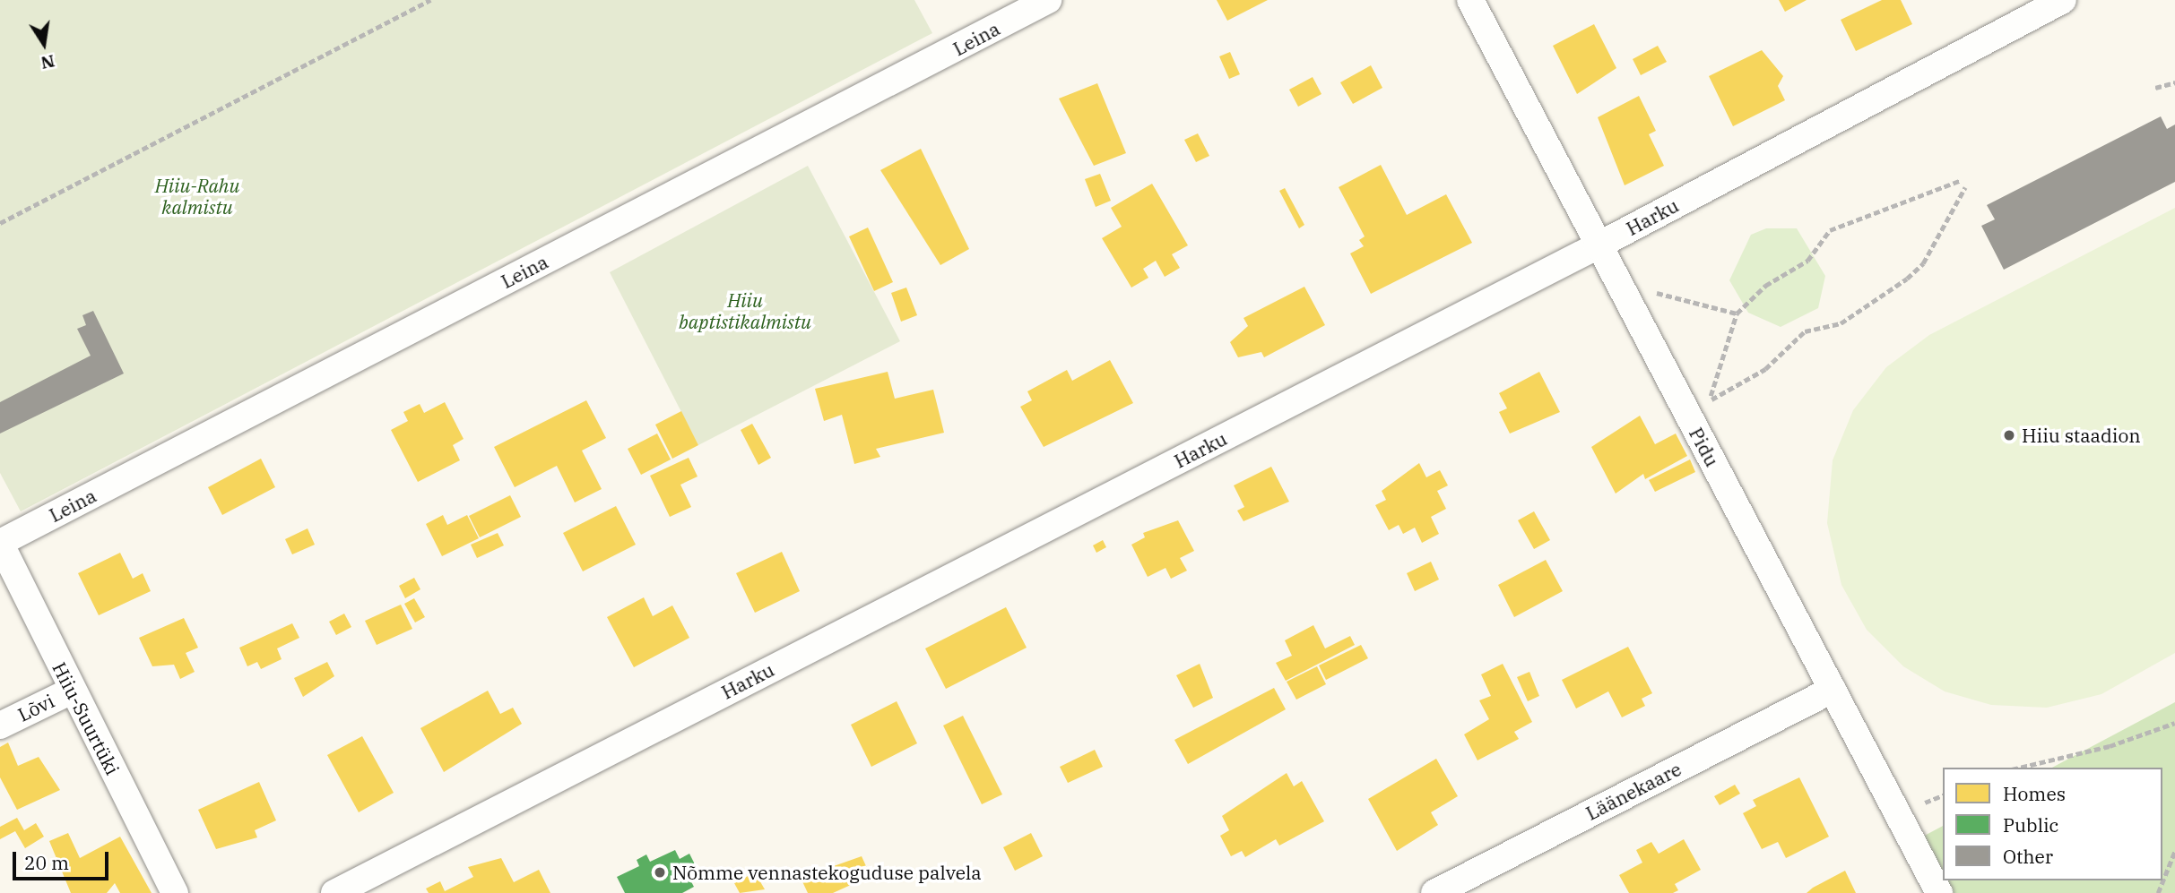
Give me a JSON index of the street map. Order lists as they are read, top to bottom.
{
  "streets": {
    "street": [
      "Leina",
      "Harku",
      "Pidu",
      "Lõvi",
      "Hiiu-Suurtüki",
      "Läänekaare"
    ]
  },
  "crossings": [
    ["Leina", "Hiiu-Suurtüki"],
    ["Harku", "Pidu"],
    ["Pidu", "Läänekaare"],
    ["Lõvi", "Hiiu-Suurtüki"]
  ],
  "parks": ["Hiiu-Rahu kalmistu", "Hiiu baptistikalmistu"],
  "places": ["Hiiu staadion", "Nõmme vennastekoguduse palvela"],
  "legend": ["Homes", "Public", "Other"],
  "scale_bar": "20 m",
  "north": "bottom"
}
